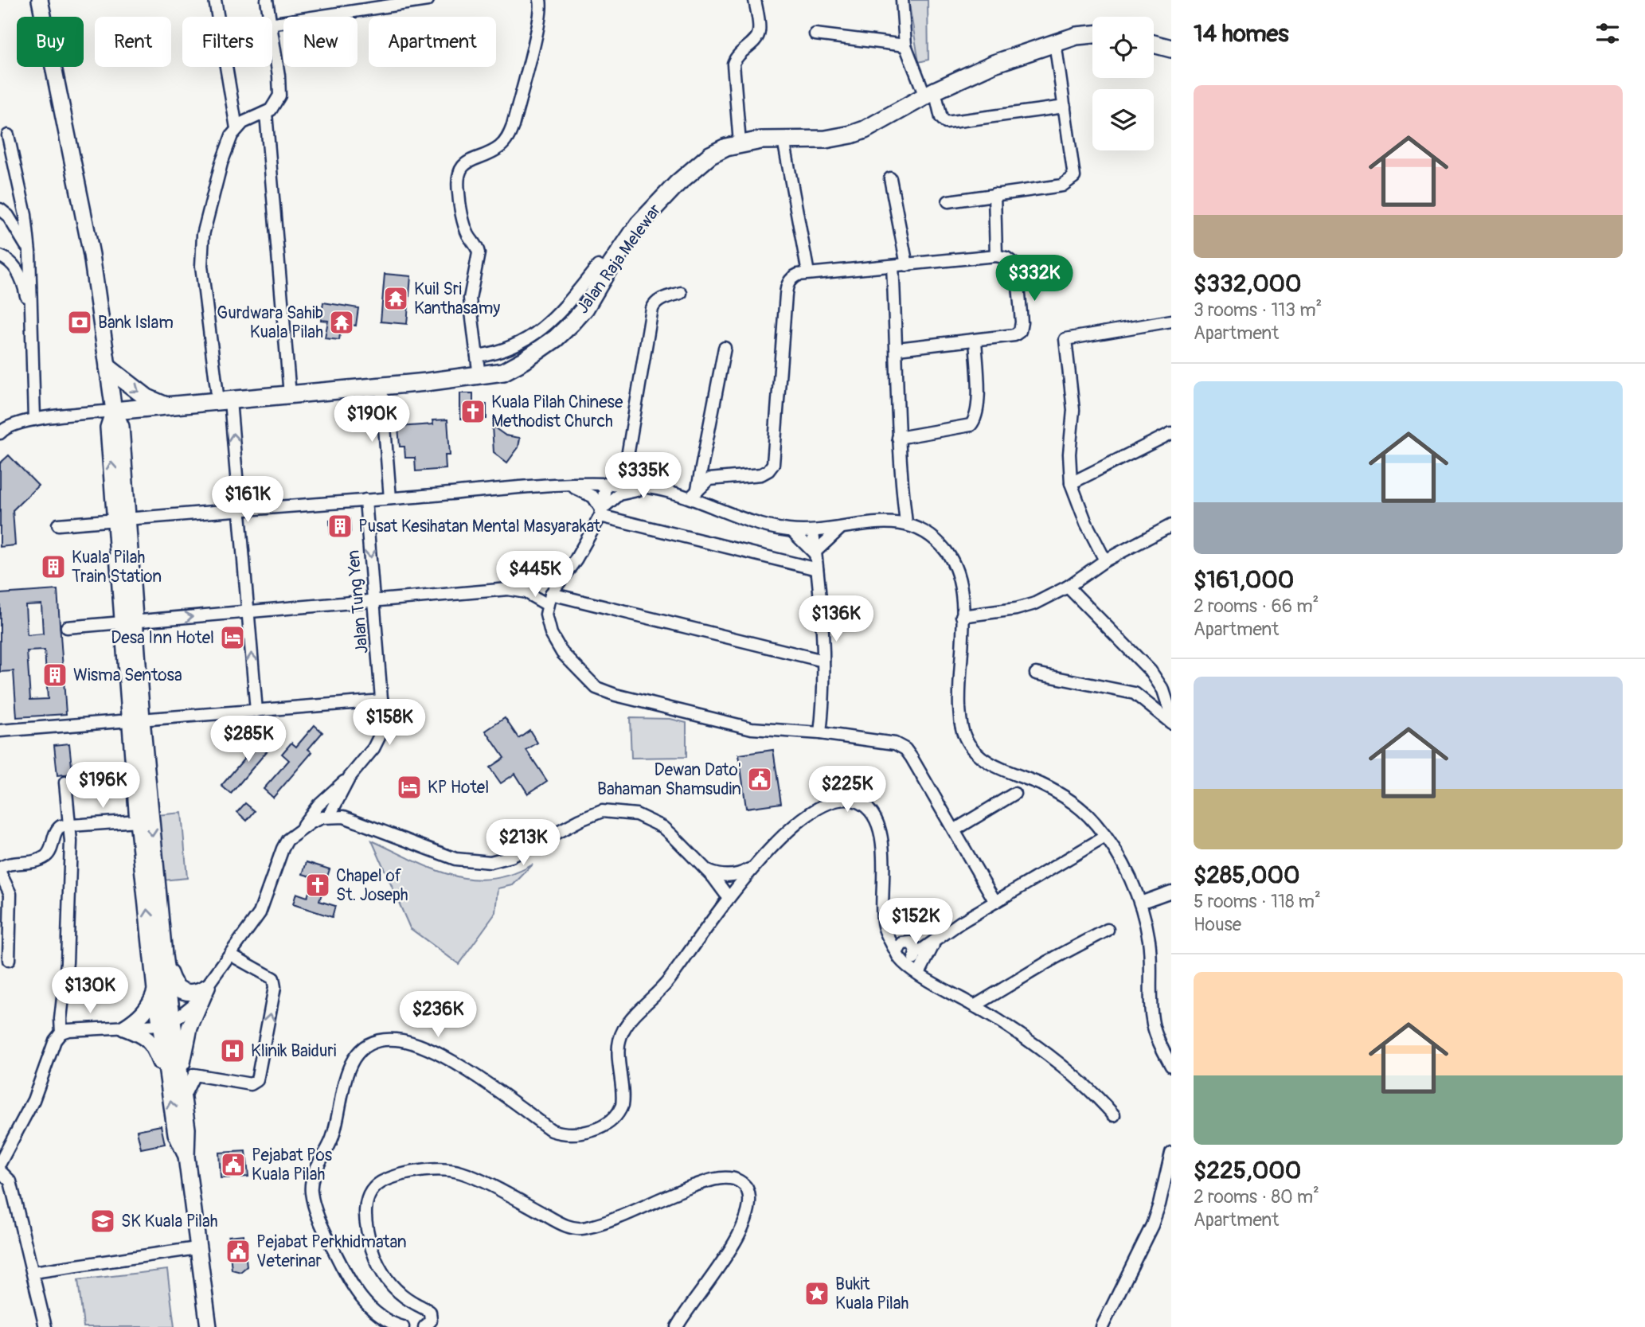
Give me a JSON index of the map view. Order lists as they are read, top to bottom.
{
  "streets": {
    "highway": ["Jalan Raja Melewar"],
    "street": ["Jalan Tung Yen"]
  },
  "one_way": ["Jalan Tung Yen"],
  "places": {
    "temple": ["Kuil Sri Kanthasamy", "Gurdwara Sahib Kuala Pilah"],
    "bank": ["Bank Islam"],
    "church": ["Kuala Pilah Chinese Methodist Church", "Chapel of St. Joseph"],
    "building": ["Pusat Kesihatan Mental Masyarakat", "Kuala Pilah Train Station", "Wisma Sentosa"],
    "hotel": ["Desa Inn Hotel", "KP Hotel"],
    "public building": ["Dewan Dato' Bahaman Shamsudin", "Pejabat Pos Kuala Pilah", "Pejabat Perkhidmatan Veterinar"],
    "hospital": ["Klinik Baiduri"],
    "school or university": ["SK Kuala Pilah"],
    "place": ["Bukit Kuala Pilah"]
  },
  "page": {
    "heading": "14 homes",
    "chip": [
      "Buy",
      "Rent",
      "Filters",
      "New",
      "Apartment"
    ],
    "list": [
      {
        "name": "$332,000",
        "note": "3 rooms · 113 m² · Apartment"
      },
      {
        "name": "$161,000",
        "note": "2 rooms · 66 m² · Apartment"
      },
      {
        "name": "$285,000",
        "note": "5 rooms · 118 m² · House"
      },
      {
        "name": "$225,000",
        "note": "2 rooms · 80 m² · Apartment"
      }
    ],
    "price": [
      "$332K",
      "$190K",
      "$335K",
      "$161K",
      "$445K",
      "$136K",
      "$158K",
      "$285K",
      "$196K",
      "$225K",
      "$213K",
      "$152K",
      "$130K",
      "$236K"
    ]
  }
}
